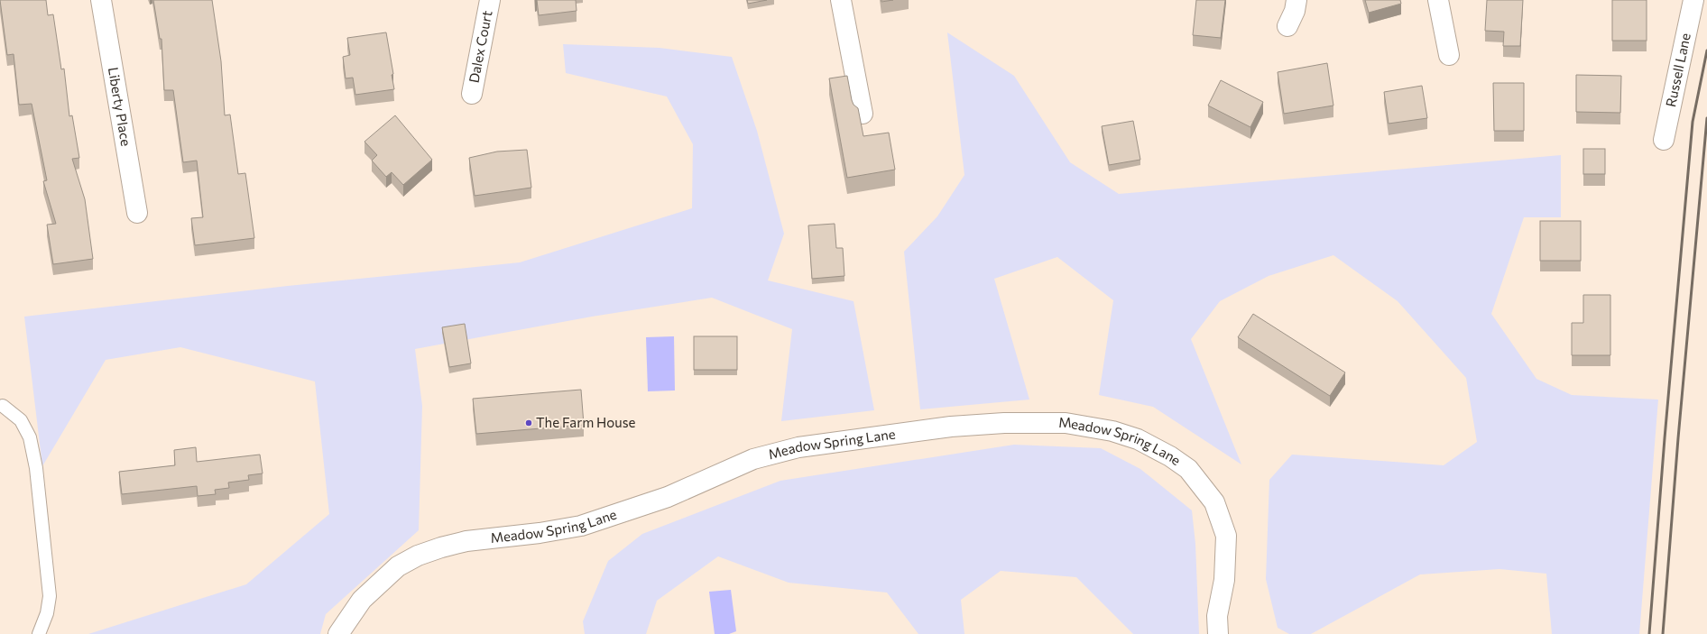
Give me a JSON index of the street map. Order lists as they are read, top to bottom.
{
  "streets": {
    "street": [
      "Dalex Court",
      "Russell Lane",
      "Liberty Place",
      "Meadow Spring Lane"
    ]
  },
  "places": ["The Farm House"]
}
